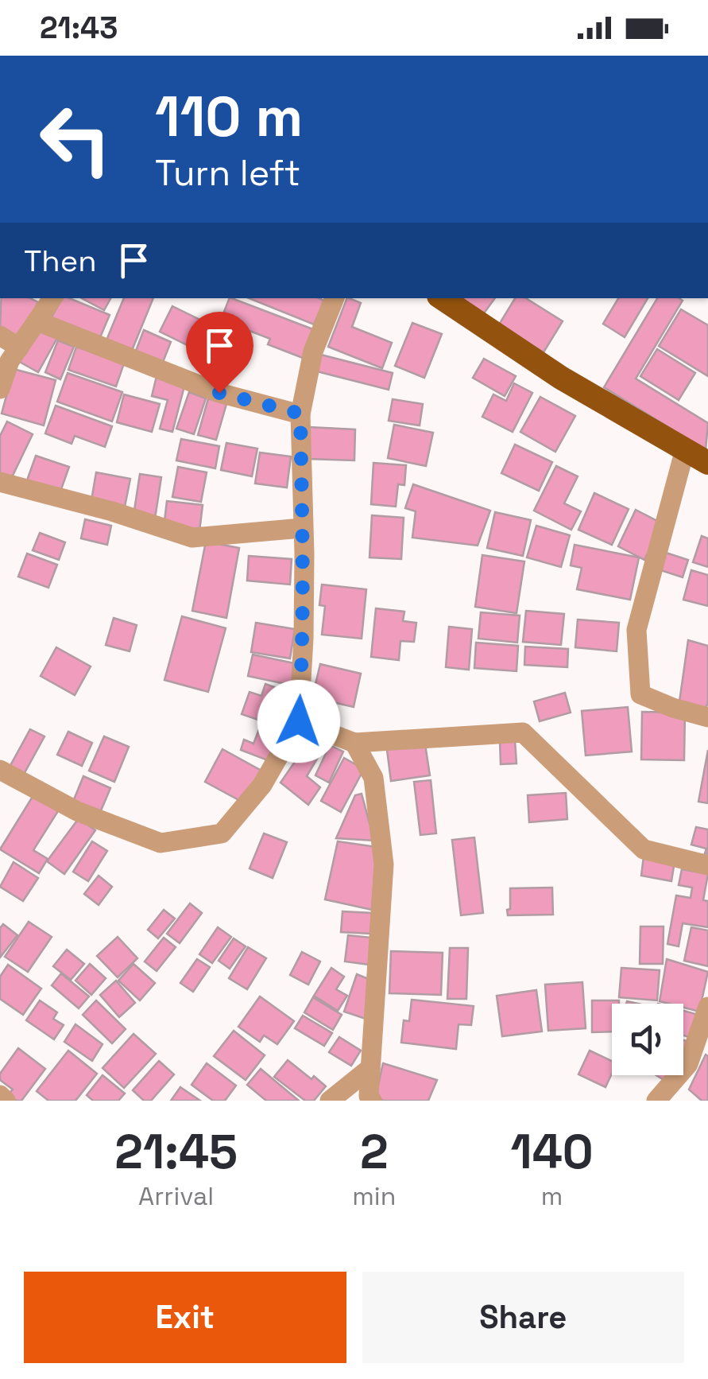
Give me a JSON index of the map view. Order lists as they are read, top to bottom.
{
  "page": {
    "status": "21:43",
    "turn": ["110 m", "Turn left"],
    "then": "Then",
    "eta": [
      "21:45",
      "Arrival",
      "2",
      "min",
      "140",
      "m"
    ],
    "buttons": ["Exit", "Share"]
  }
}
